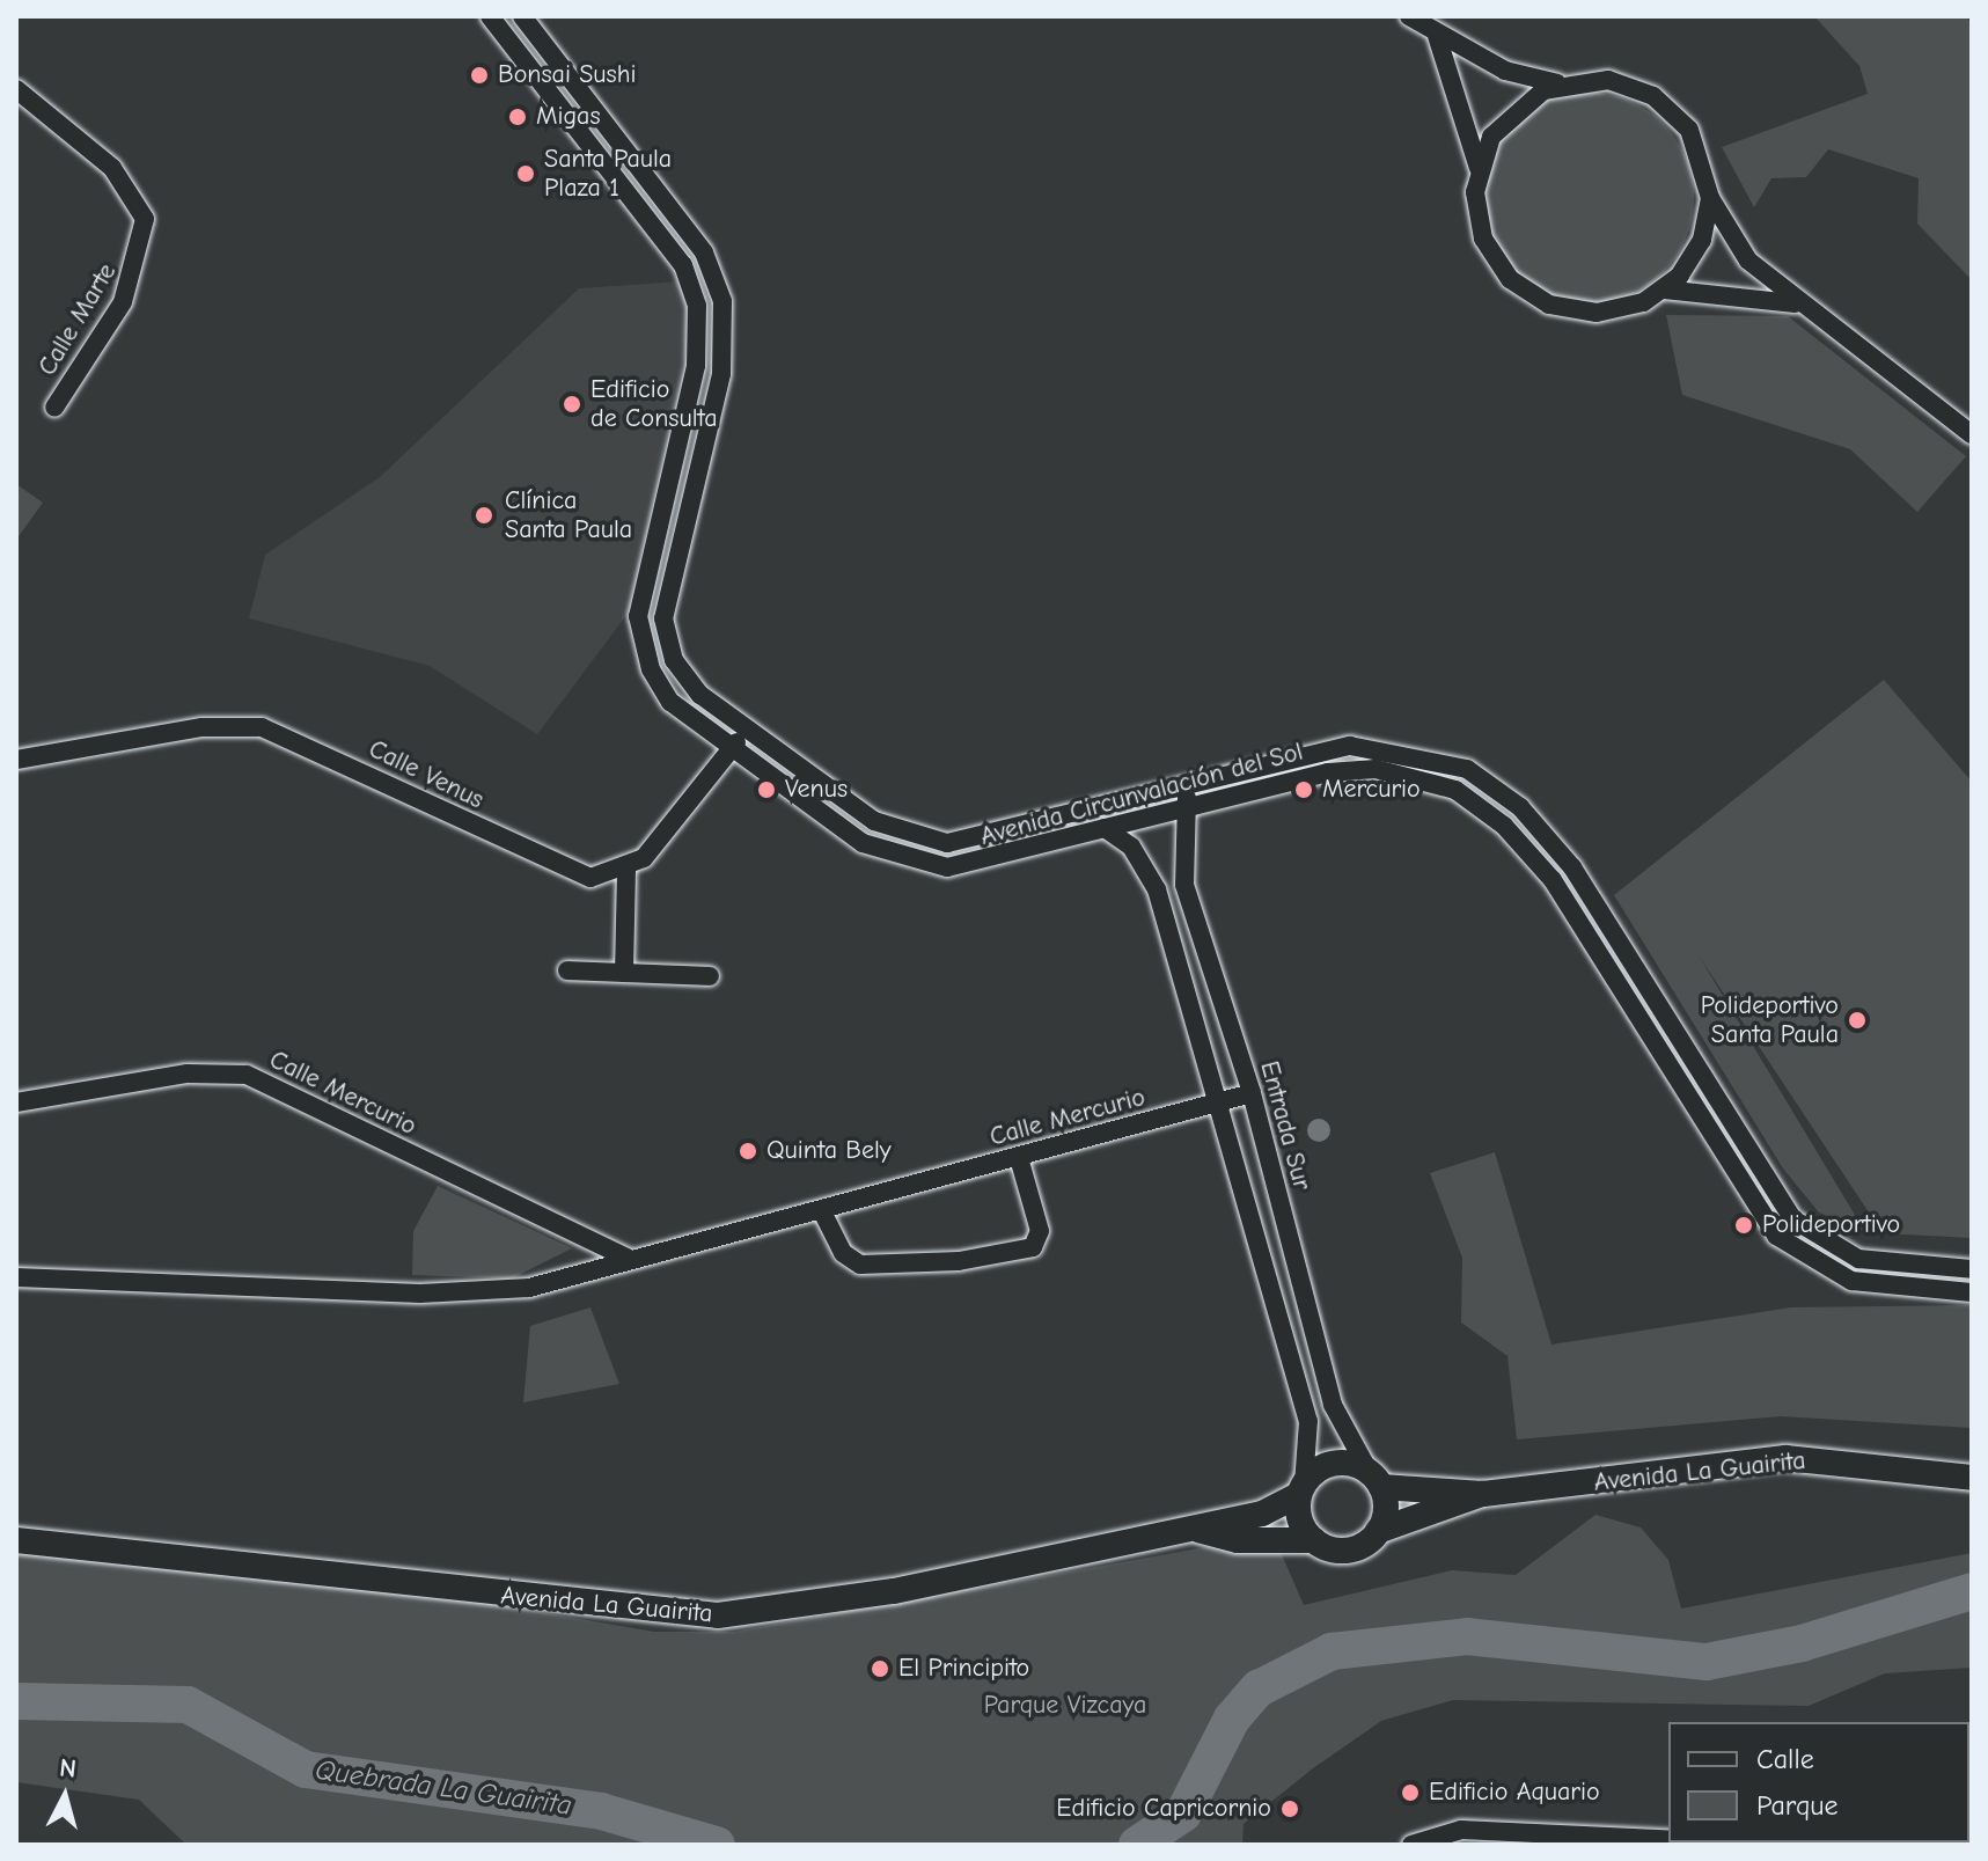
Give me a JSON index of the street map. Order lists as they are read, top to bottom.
{
  "streets": {
    "street": [
      "Calle Marte",
      "Calle Venus",
      "Avenida Circunvalación del Sol",
      "Calle Mercurio",
      "Entrada Sur",
      "Avenida La Guairita"
    ]
  },
  "crossings": [
    ["Avenida Circunvalación del Sol", "Entrada Sur"],
    ["Calle Mercurio", "Entrada Sur"],
    ["Entrada Sur", "Avenida La Guairita"]
  ],
  "water": ["Quebrada La Guairita"],
  "parks": ["Parque Vizcaya"],
  "places": [
    "Bonsai Sushi",
    "Migas",
    "Santa Paula Plaza 1",
    "Edificio de Consulta",
    "Clínica Santa Paula",
    "Venus",
    "Mercurio",
    "Polideportivo Santa Paula",
    "Quinta Bely",
    "Polideportivo",
    "El Principito",
    "Edificio Aquario",
    "Edificio Capricornio"
  ],
  "legend": ["Calle", "Parque"],
  "north": "top"
}
